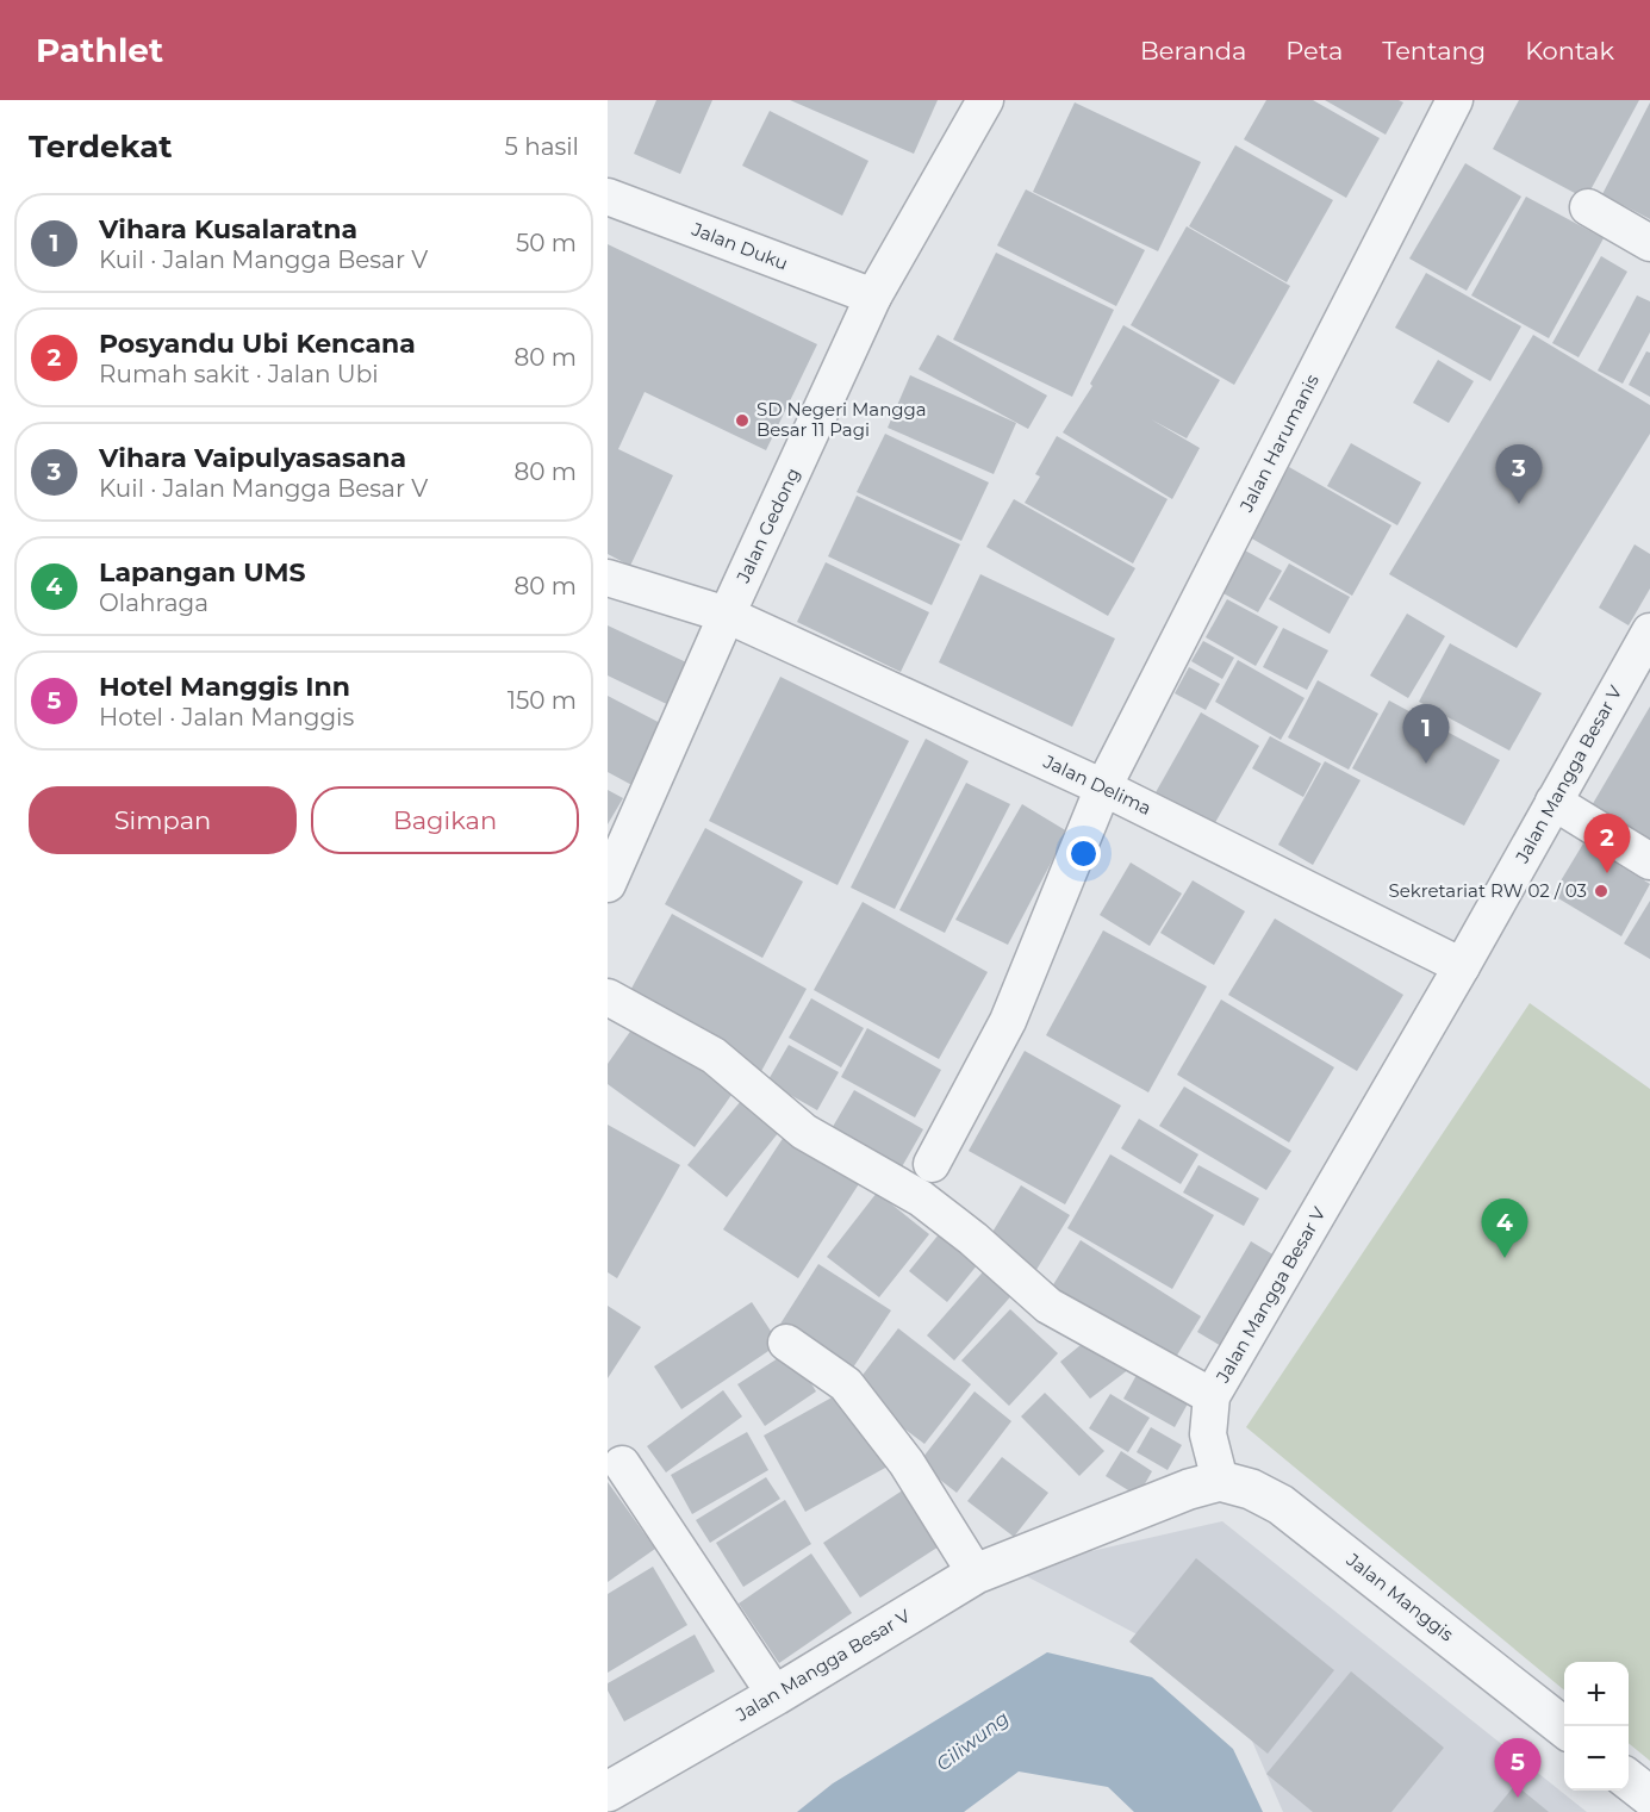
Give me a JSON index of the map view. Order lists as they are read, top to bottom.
{
  "streets": {
    "street": [
      "Jalan Duku",
      "Jalan Harumanis",
      "Jalan Gedong",
      "Jalan Mangga Besar V",
      "Jalan Delima",
      "Jalan Manggis"
    ]
  },
  "crossings": [
    ["Jalan Duku", "Jalan Gedong"],
    ["Jalan Harumanis", "Jalan Delima"],
    ["Jalan Gedong", "Jalan Delima"],
    ["Jalan Mangga Besar V", "Jalan Delima"],
    ["Jalan Mangga Besar V", "Jalan Manggis"]
  ],
  "water": ["Ciliwung"],
  "places": ["SD Negeri Mangga Besar 11 Pagi", "Sekretariat RW 02 / 03"],
  "page": {
    "header": "Pathlet",
    "nav": [
      "Beranda",
      "Peta",
      "Tentang",
      "Kontak"
    ],
    "heading": ["Terdekat", "5 hasil"],
    "list": [
      {
        "mark": "1",
        "name": "Vihara Kusalaratna",
        "note": "Kuil · Jalan Mangga Besar V",
        "value": "50 m"
      },
      {
        "mark": "2",
        "name": "Posyandu Ubi Kencana",
        "note": "Rumah sakit · Jalan Ubi",
        "value": "80 m"
      },
      {
        "mark": "3",
        "name": "Vihara Vaipulyasasana",
        "note": "Kuil · Jalan Mangga Besar V",
        "value": "80 m"
      },
      {
        "mark": "4",
        "name": "Lapangan UMS",
        "note": "Olahraga",
        "value": "80 m"
      },
      {
        "mark": "5",
        "name": "Hotel Manggis Inn",
        "note": "Hotel · Jalan Manggis",
        "value": "150 m"
      }
    ],
    "pins": [
      "3",
      "1",
      "2",
      "4",
      "5"
    ],
    "buttons": ["Simpan", "Bagikan"],
    "map_buttons": ["+", "−"]
  }
}
